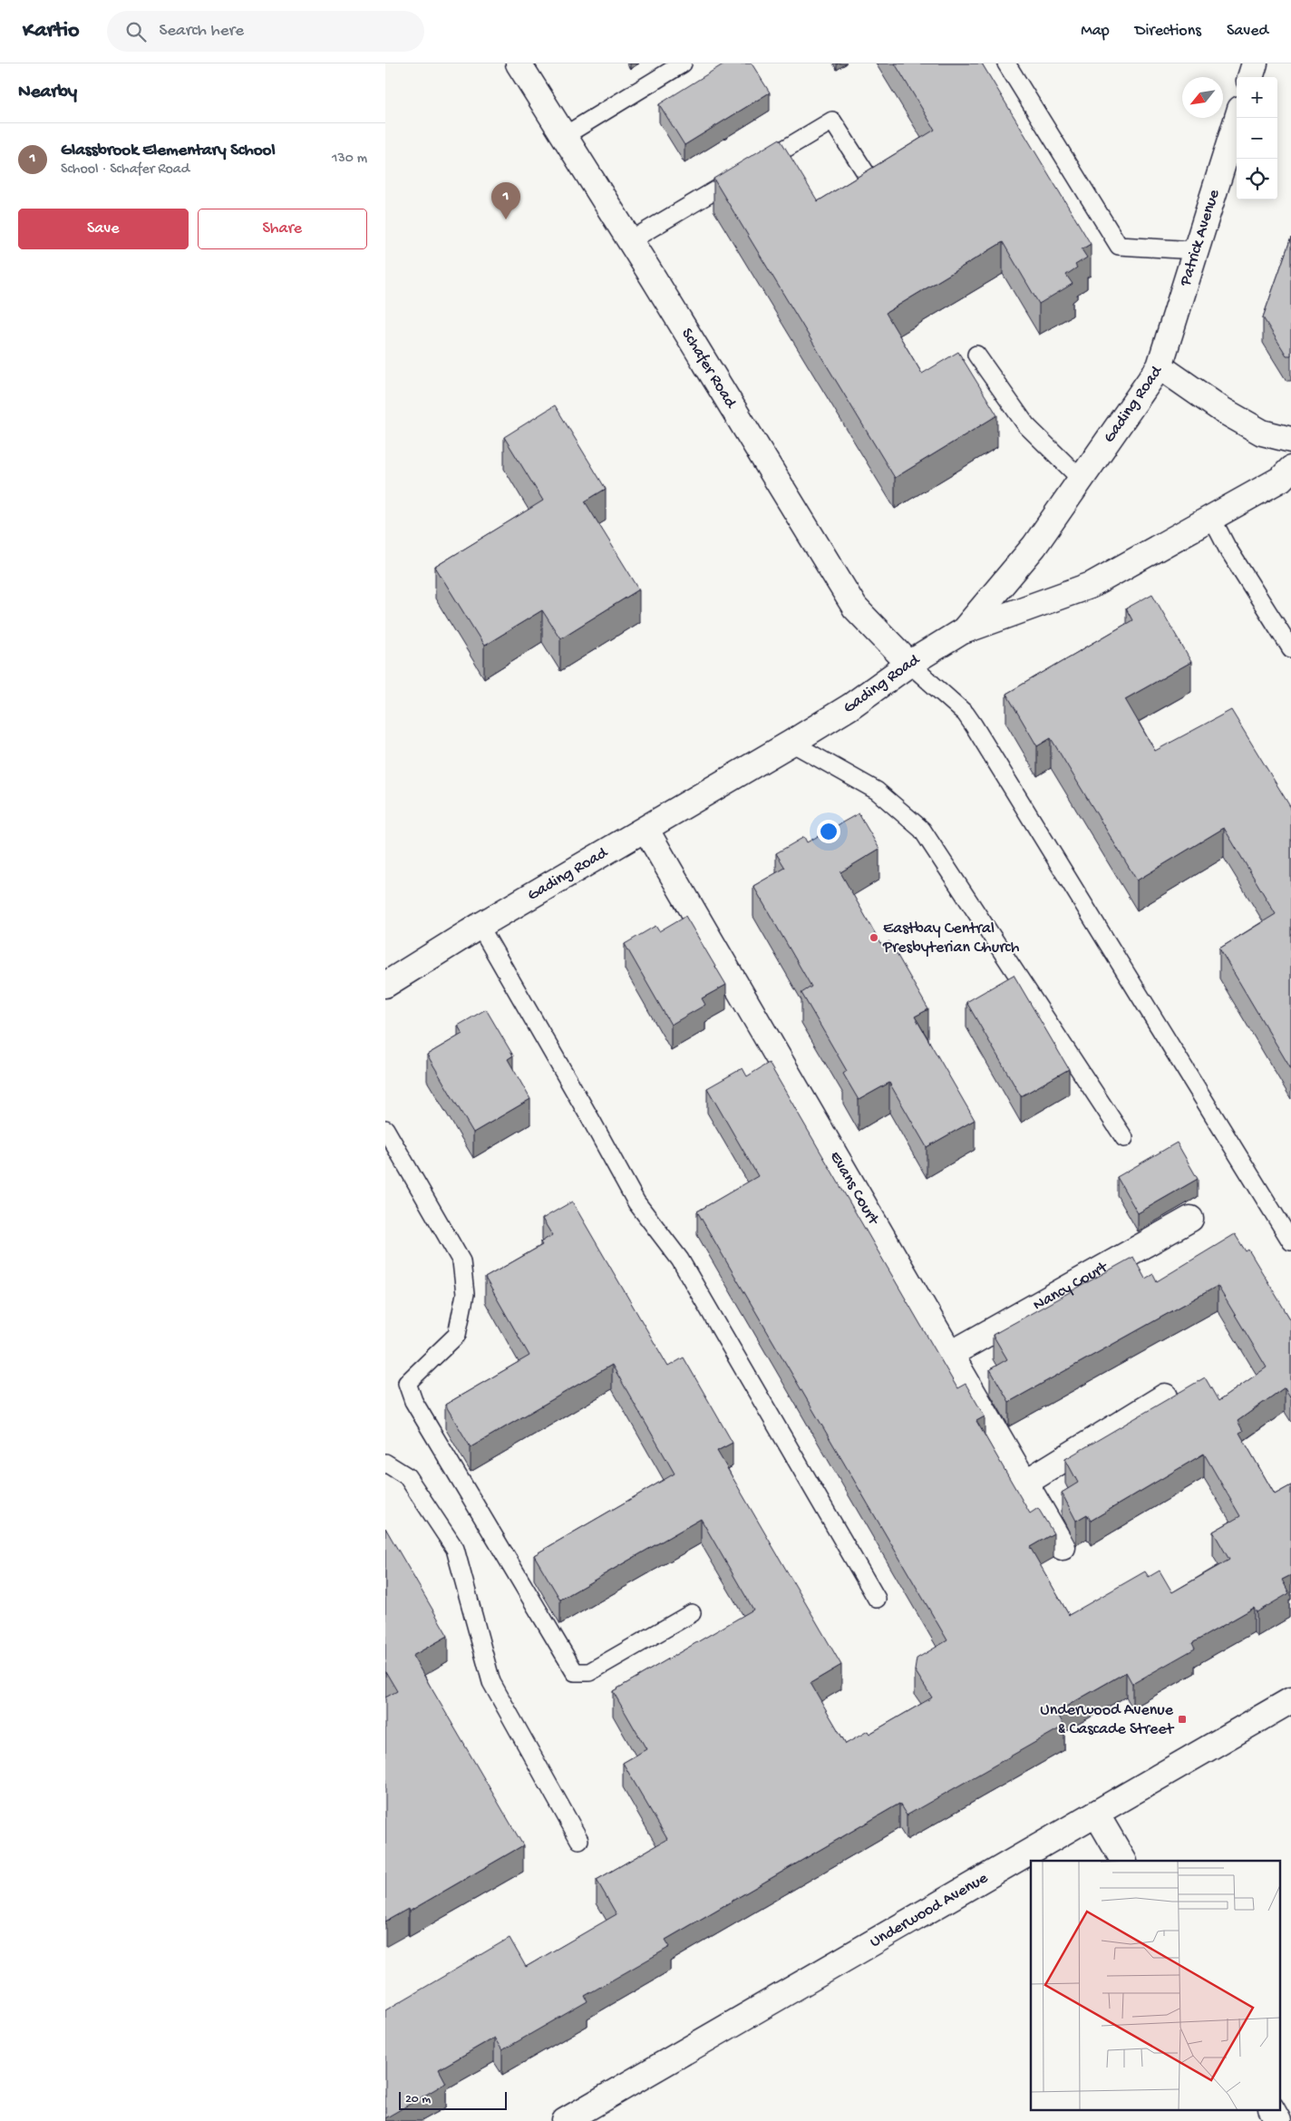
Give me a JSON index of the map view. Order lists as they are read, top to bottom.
{
  "streets": {
    "street": [
      "Patrick Avenue",
      "Schafer Road",
      "Gading Road",
      "Evans Court",
      "Nancy Court",
      "Underwood Avenue"
    ]
  },
  "crossings": [
    ["Patrick Avenue", "Gading Road"],
    ["Schafer Road", "Gading Road"],
    ["Gading Road", "Evans Court"],
    ["Evans Court", "Nancy Court"]
  ],
  "places": {
    "other": ["Eastbay Central Presbyterian Church"],
    "transit": ["Underwood Avenue & Cascade Street"]
  },
  "scale_bar": "20 m",
  "north": "bottom left",
  "page": {
    "header": "Kartio",
    "search": "Search here",
    "nav": ["Map", "Directions", "Saved"],
    "heading": "Nearby",
    "map_buttons": ["+", "−"],
    "list": [
      {
        "mark": "1",
        "name": "Glassbrook Elementary School",
        "note": "School · Schafer Road",
        "value": "130 m"
      }
    ],
    "pins": "1",
    "buttons": ["Save", "Share"],
    "scale": "20 m"
  }
}
